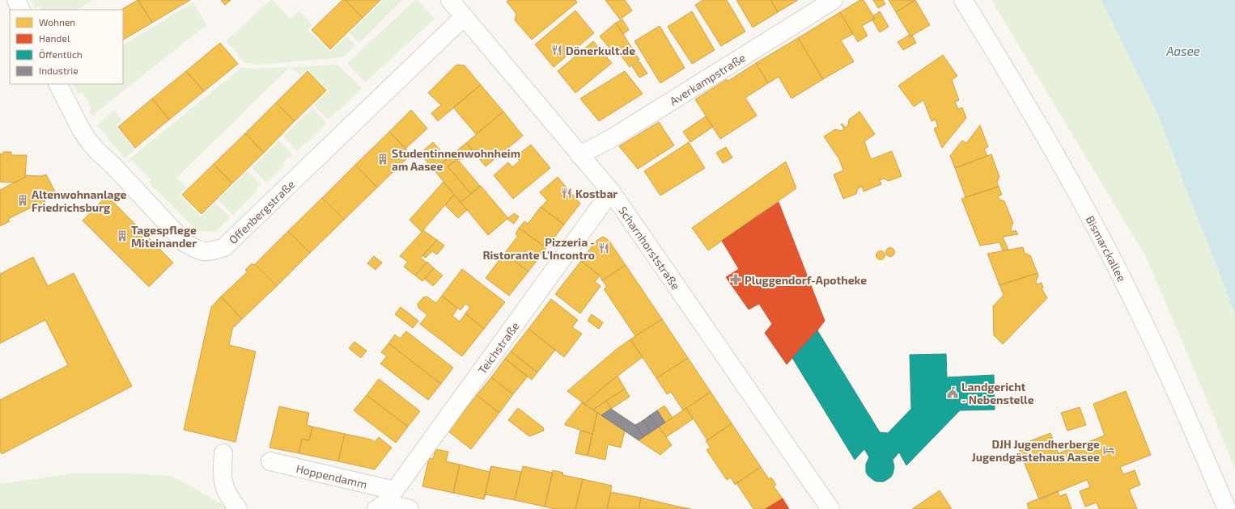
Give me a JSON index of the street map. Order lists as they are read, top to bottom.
{
  "streets": {
    "street": [
      "Averkampstraße",
      "Offenbergstraße",
      "Scharnhorststraße",
      "Bismarckallee",
      "Teichstraße",
      "Hoppendamm"
    ]
  },
  "crossings": [
    ["Averkampstraße", "Scharnhorststraße"],
    ["Offenbergstraße", "Scharnhorststraße"],
    ["Scharnhorststraße", "Teichstraße"],
    ["Teichstraße", "Hoppendamm"]
  ],
  "water": ["Aasee"],
  "places": {
    "restaurant": ["Dönerkult.de", "Kostbar", "Pizzeria - Ristorante L'Incontro"],
    "building": ["Studentinnenwohnheim am Aasee", "Altenwohnanlage Friedrichsburg", "Tagespflege Miteinander"],
    "pharmacy": ["Pluggendorf-Apotheke"],
    "public building": ["Landgericht - Nebenstelle"],
    "hotel": ["DJH Jugendherberge Jugendgästehaus Aasee"]
  },
  "legend": [
    "Wohnen",
    "Handel",
    "Öffentlich",
    "Industrie"
  ]
}
